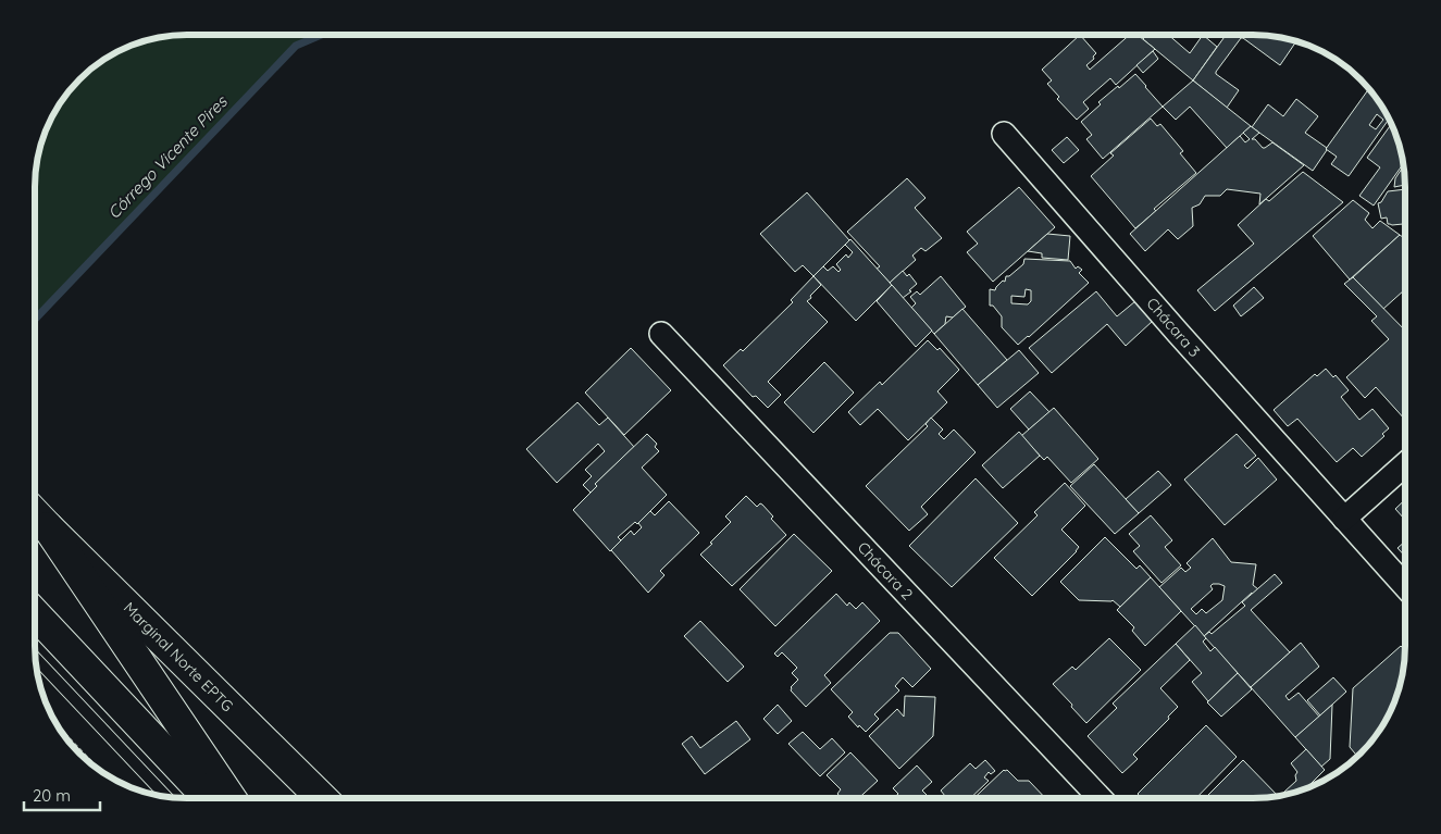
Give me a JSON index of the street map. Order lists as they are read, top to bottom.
{
  "streets": {
    "main road": ["Marginal Norte EPTG"],
    "street": ["Chácara 3", "Chácara 2"]
  },
  "water": ["Córrego Vicente Pires"],
  "scale_bar": "20 m"
}
